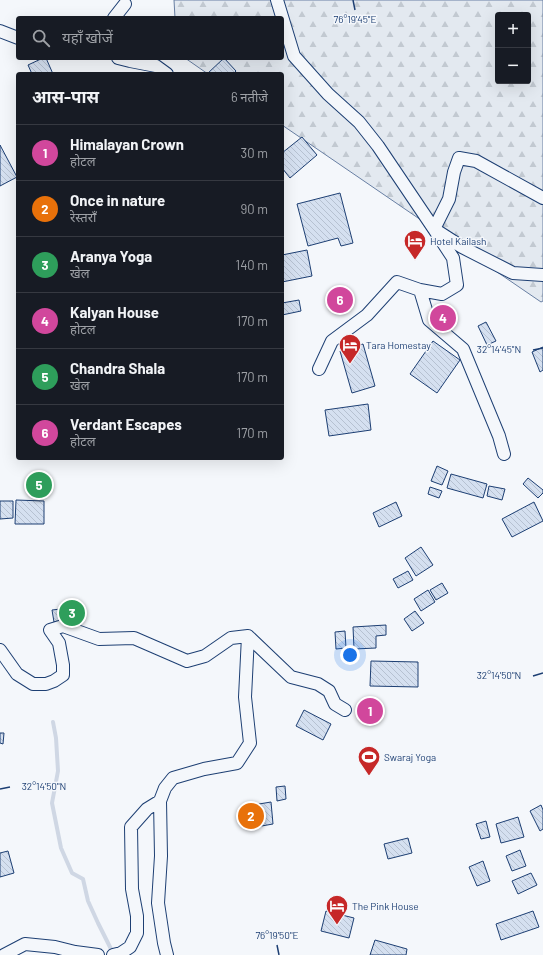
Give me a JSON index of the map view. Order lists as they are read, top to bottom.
{
  "places": {
    "hotel": ["Hotel Kailash", "Tara Homestay", "The Pink House"],
    "sports": ["Swaraj Yoga"]
  },
  "page": {
    "map_buttons": ["+", "−"],
    "search": "यहाँ खोजें",
    "heading": ["आस-पास", "6 नतीजे"],
    "list": [
      {
        "mark": "1",
        "name": "Himalayan Crown",
        "note": "होटल",
        "value": "30 m"
      },
      {
        "mark": "2",
        "name": "Once in nature",
        "note": "रेस्तराँ",
        "value": "90 m"
      },
      {
        "mark": "3",
        "name": "Aranya Yoga",
        "note": "खेल",
        "value": "140 m"
      },
      {
        "mark": "4",
        "name": "Kalyan House",
        "note": "होटल",
        "value": "170 m"
      },
      {
        "mark": "5",
        "name": "Chandra Shala",
        "note": "खेल",
        "value": "170 m"
      },
      {
        "mark": "6",
        "name": "Verdant Escapes",
        "note": "होटल",
        "value": "170 m"
      }
    ],
    "pins": [
      "6",
      "4",
      "5",
      "3",
      "1",
      "2"
    ]
  },
  "coordinates": [
    "76°19'45\"E",
    "32°14'45\"N",
    "32°14'50\"N",
    "76°19'50\"E"
  ]
}
